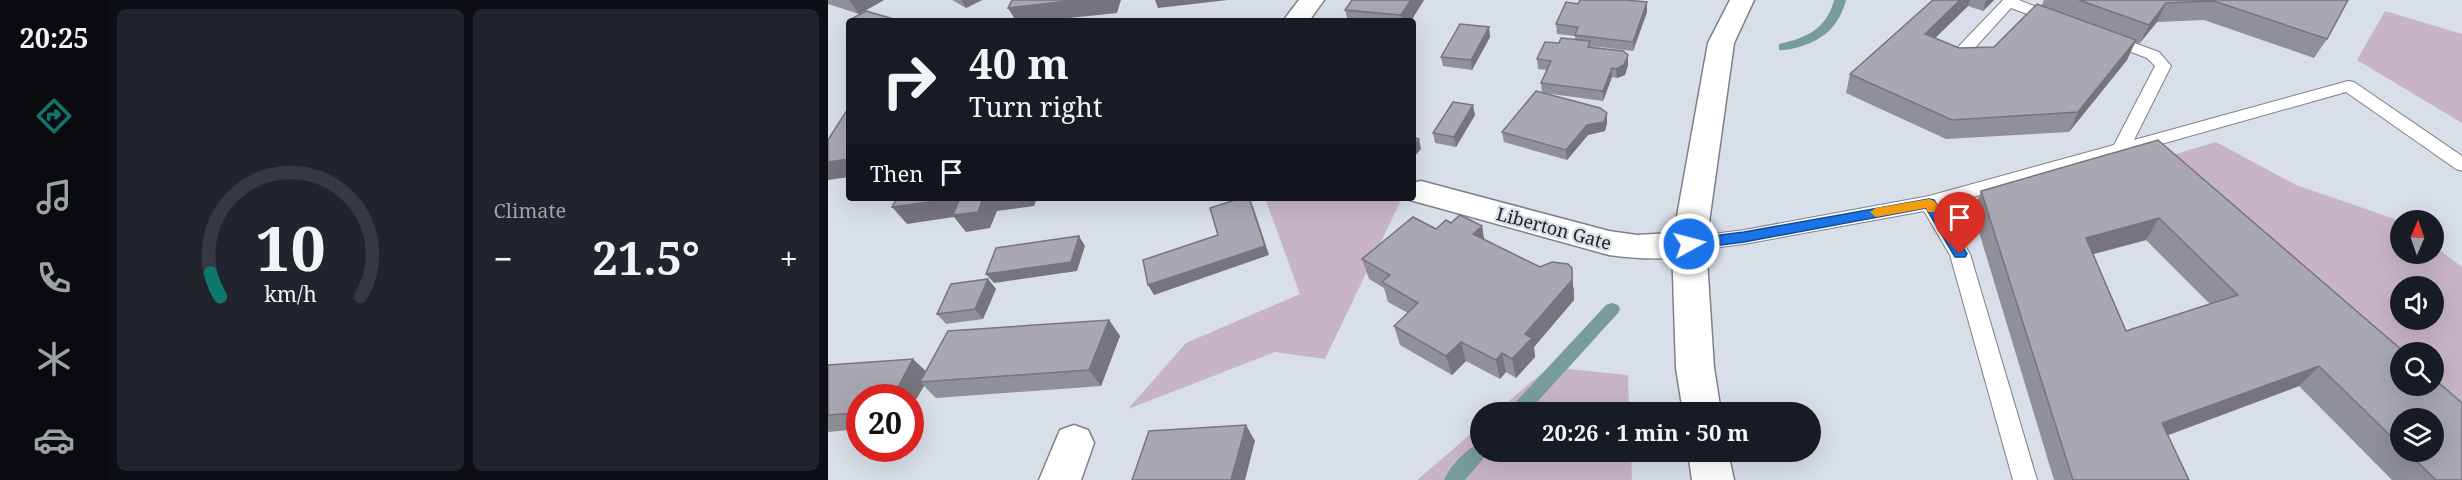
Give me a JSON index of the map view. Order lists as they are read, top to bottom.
{
  "streets": {
    "main road": ["Liberton Gate"]
  },
  "north": "top",
  "page": {
    "tabs": "20:25",
    "tile": "Climate",
    "turn": ["40 m", "Turn right"],
    "then": "Then",
    "heat": ["−", "21.5°", "+"],
    "limit": "20",
    "trip": "20:26 · 1 min · 50 m",
    "gauge": ["10", "km/h"]
  }
}
